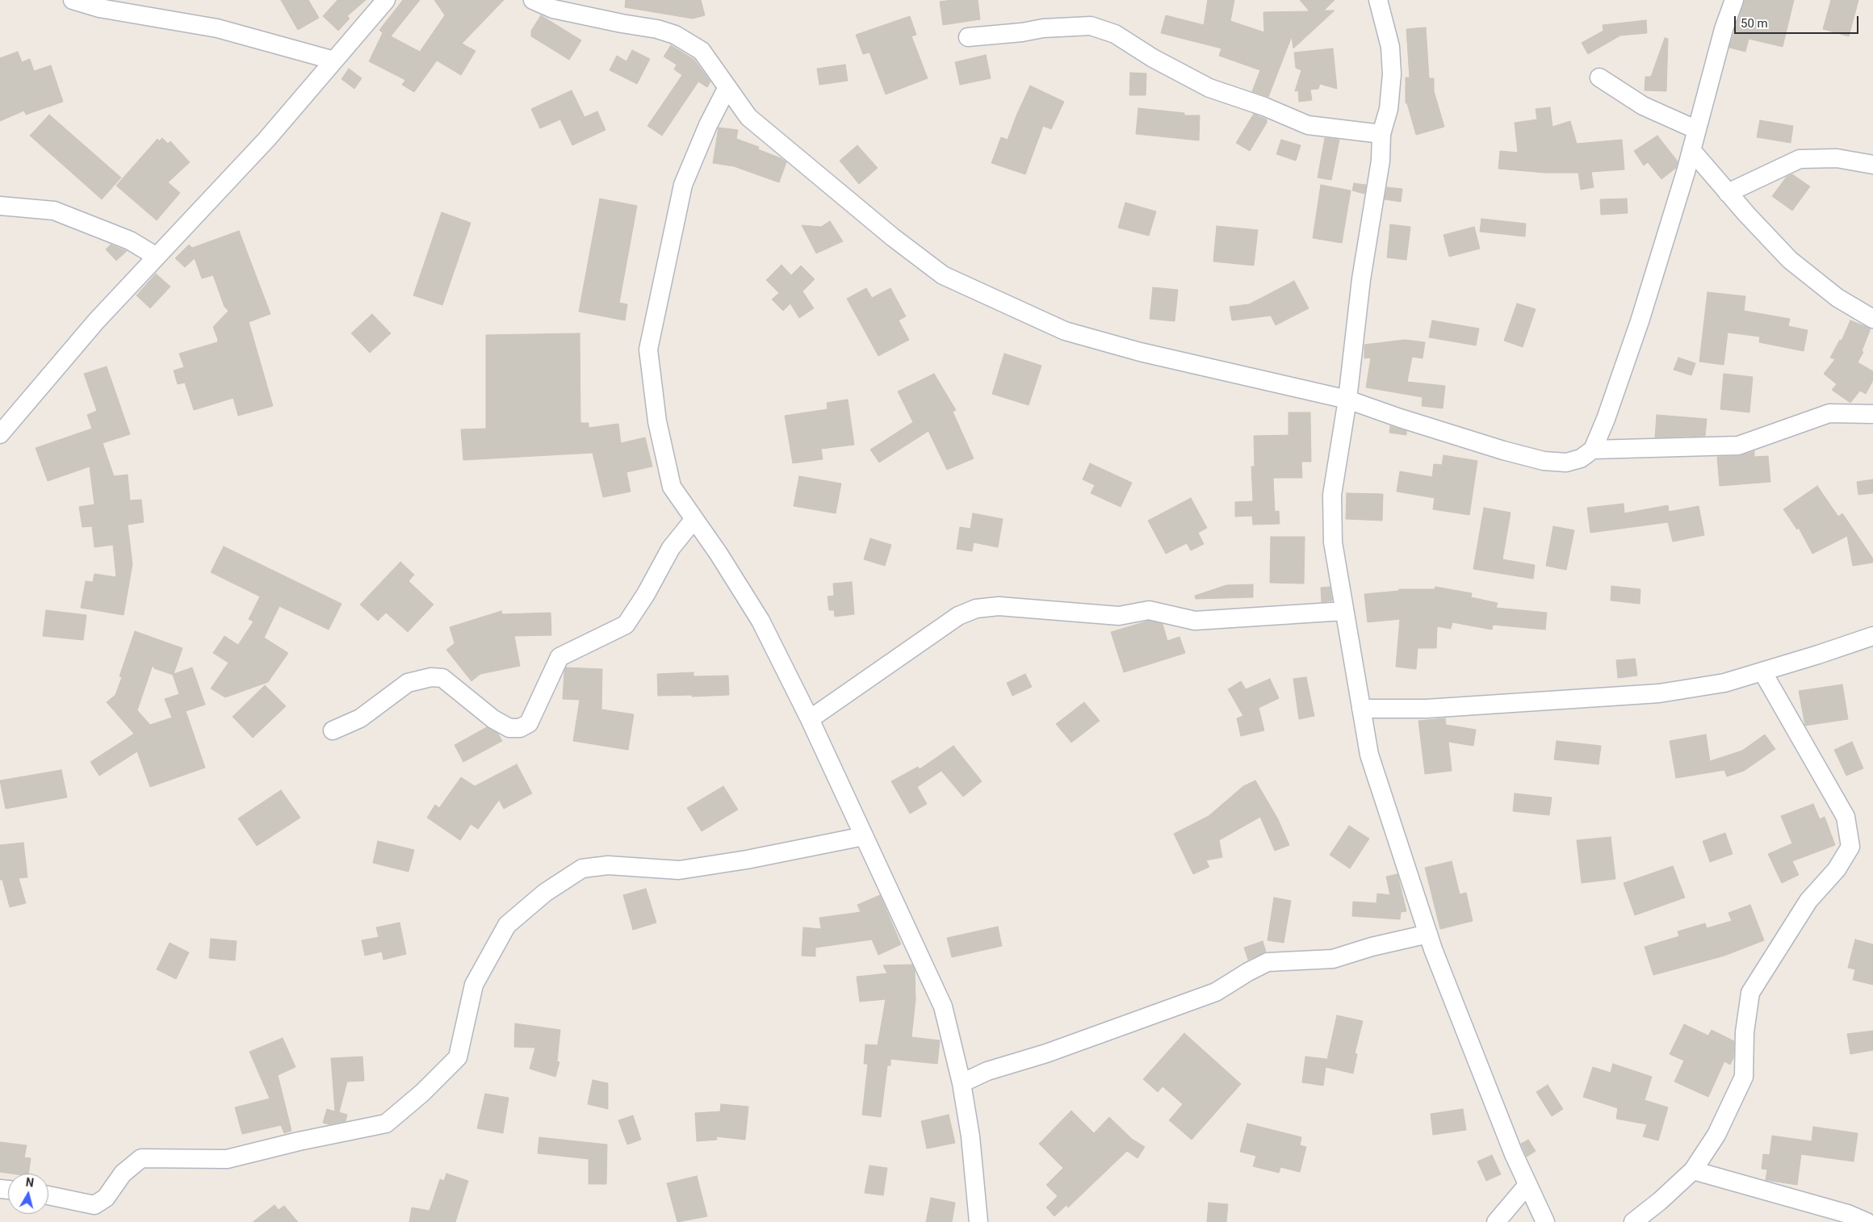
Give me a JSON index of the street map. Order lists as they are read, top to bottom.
{
  "scale_bar": "50 m",
  "north": "top"
}
